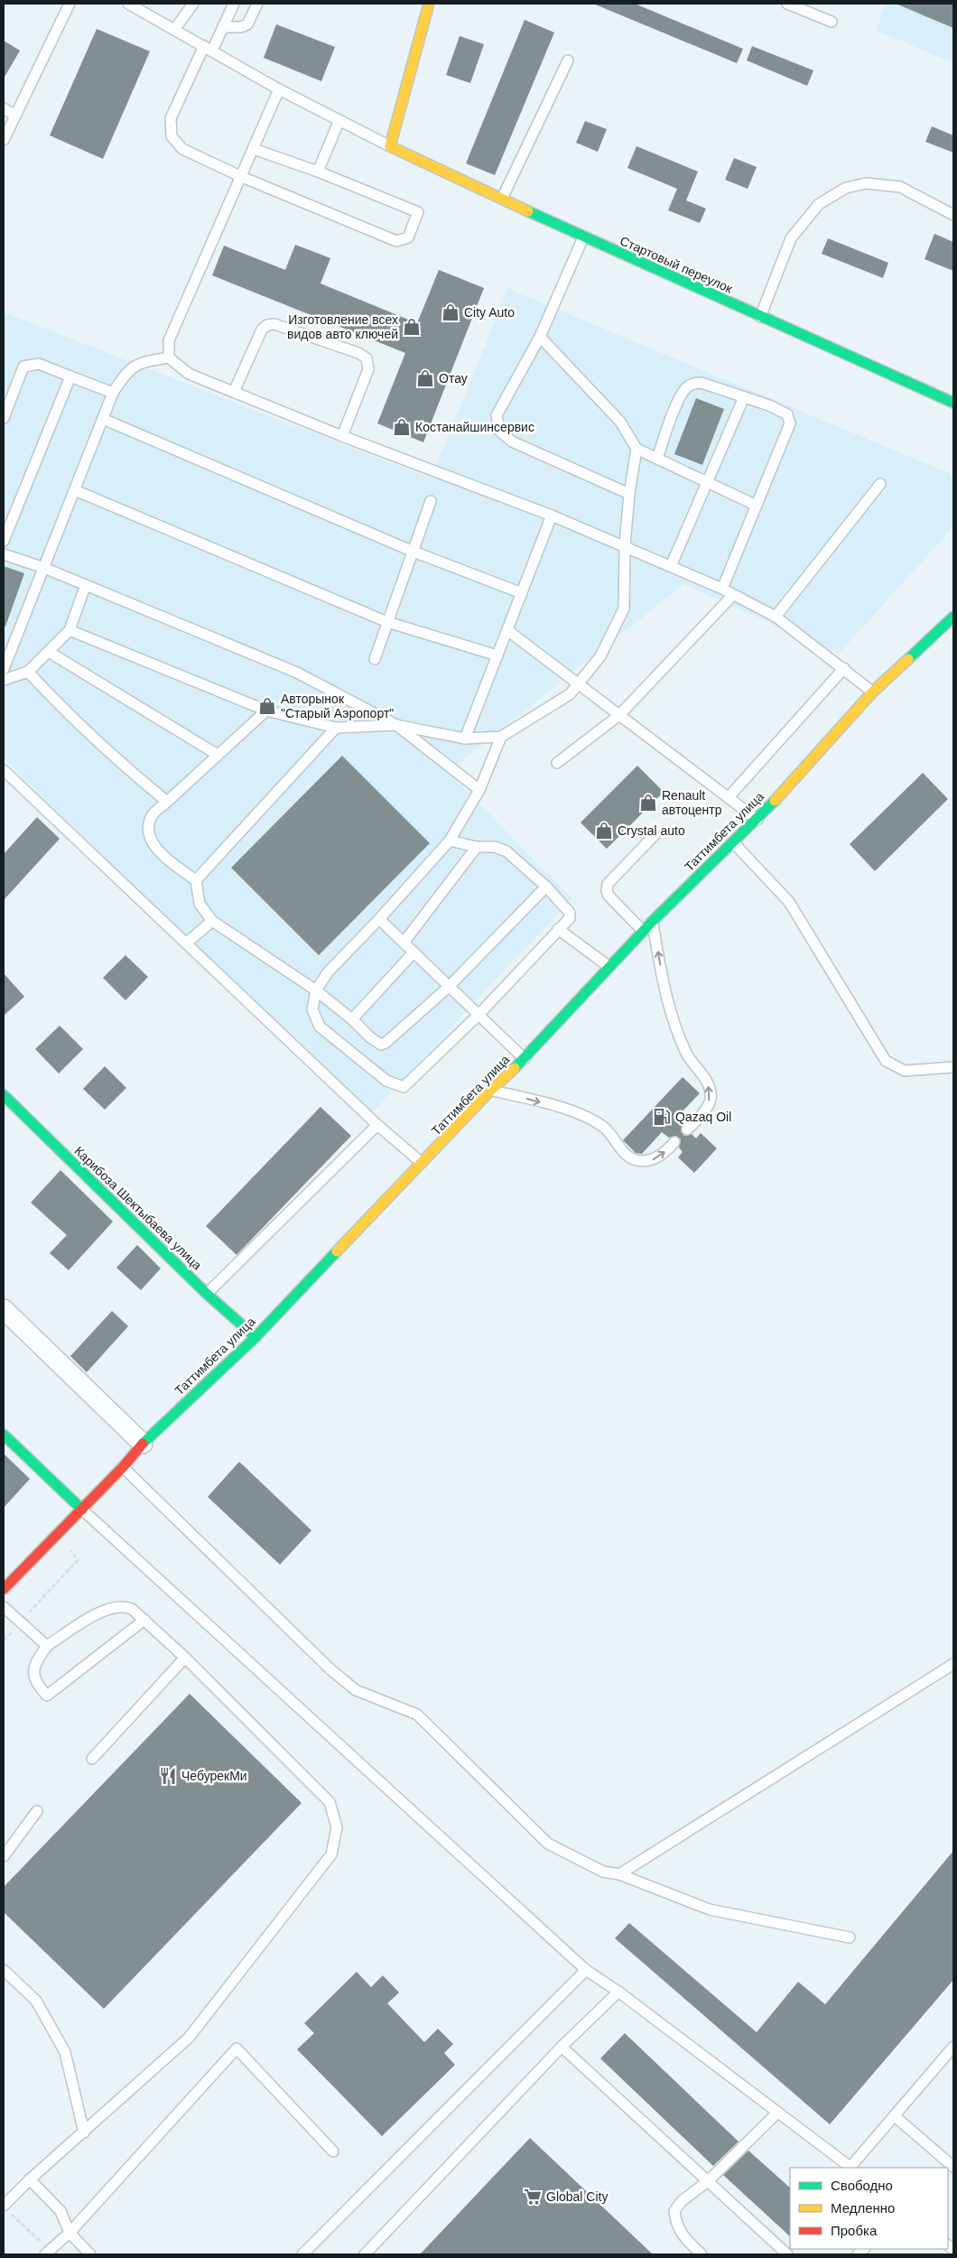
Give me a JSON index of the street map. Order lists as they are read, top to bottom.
{
  "streets": {
    "main road": ["Стартовый переулок", "Таттимбета улица", "Карибоза Шектыбаева улица"]
  },
  "crossings": [
    ["Таттимбета улица", "Карибоза Шектыбаева улица"]
  ],
  "places": {
    "shop": [
      "City Auto",
      "Изготовление всех видов авто ключей",
      "Отау",
      "Костанайшинсервис",
      "Авторынок \"Старый Аэропорт\"",
      "Renault автоцентр",
      "Crystal auto"
    ],
    "fuel station": ["Qazaq Oil"],
    "restaurant": ["ЧебурекМи"],
    "supermarket": ["Global City"]
  },
  "legend": ["Свободно", "Медленно", "Пробка"]
}
